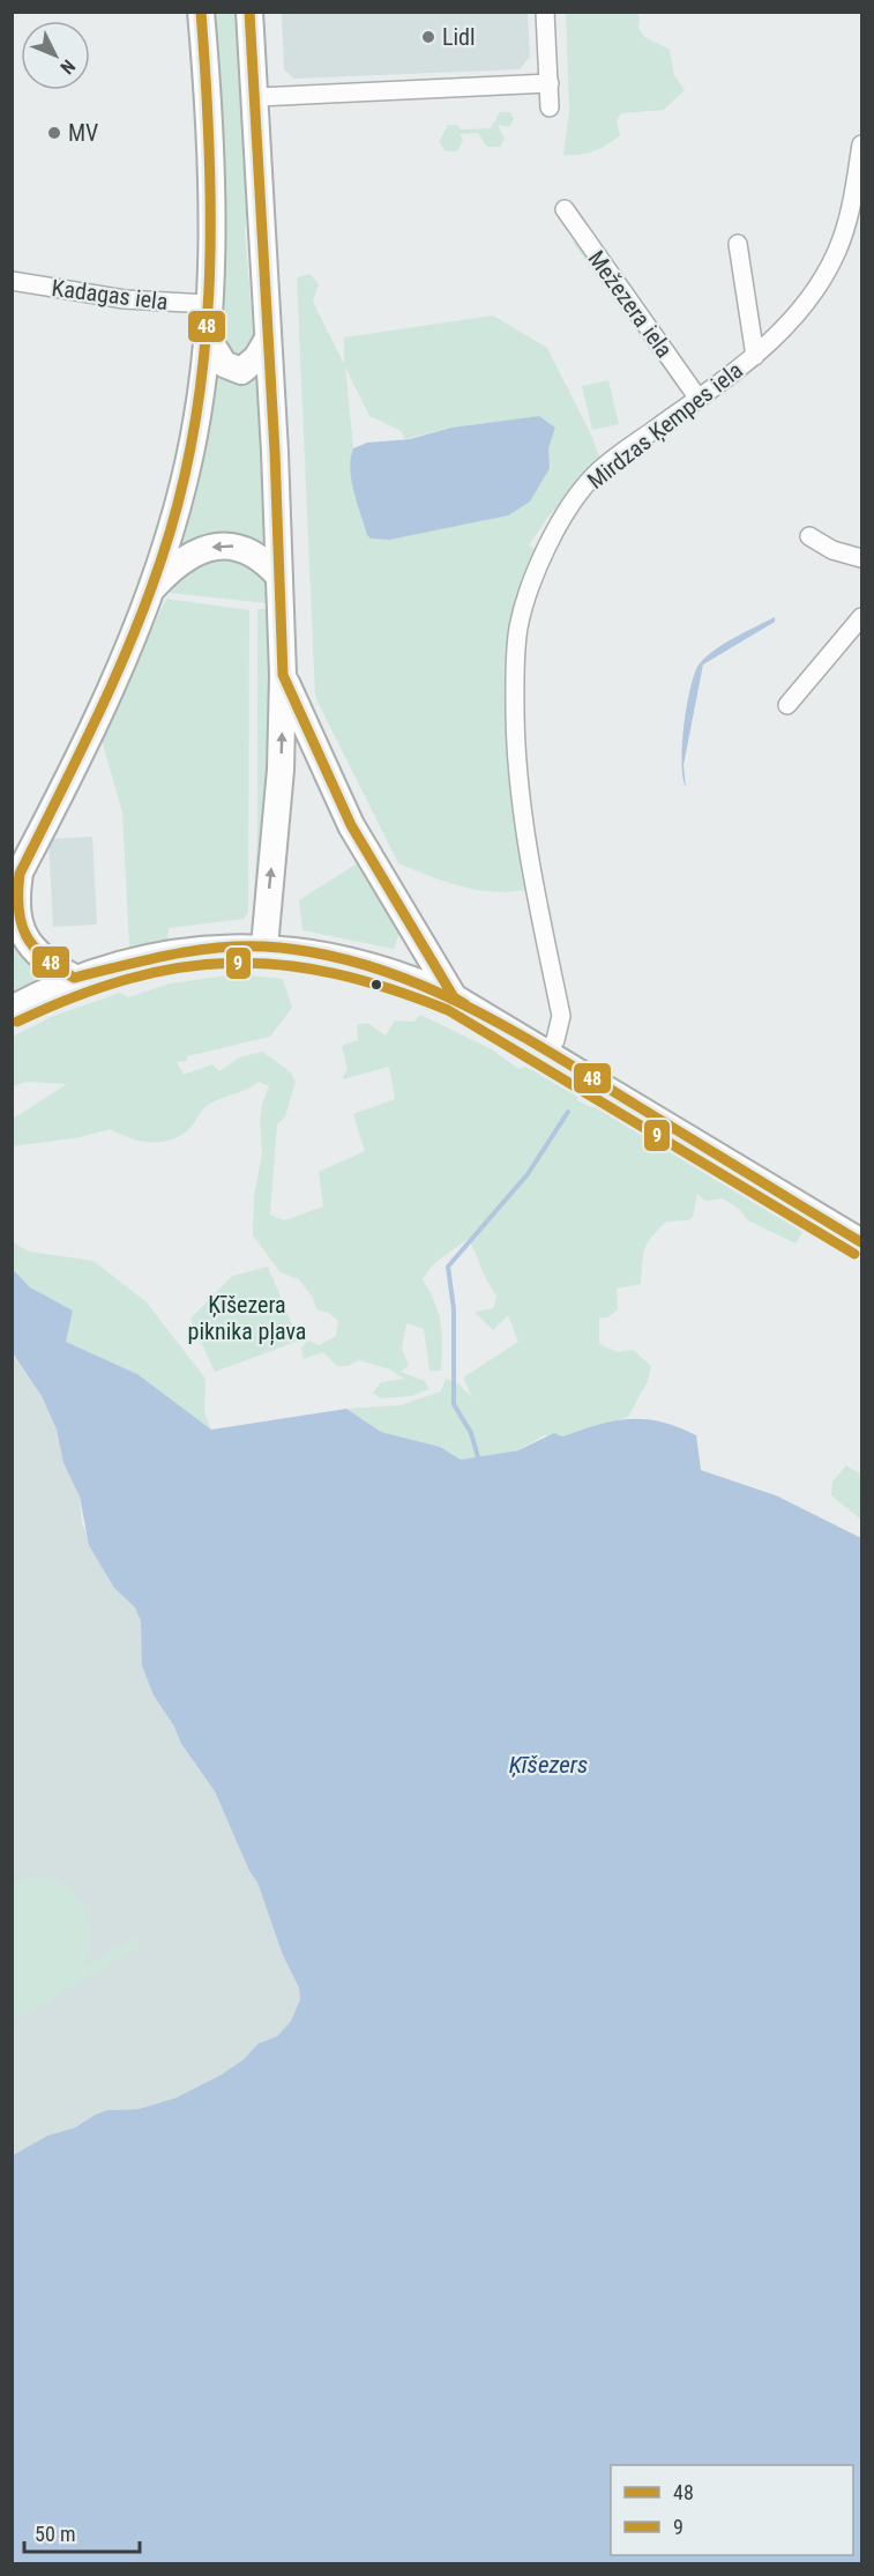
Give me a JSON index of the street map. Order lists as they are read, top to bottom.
{
  "streets": {
    "street": ["Kadagas iela", "Mežezera iela", "Mirdzas Ķempes iela"]
  },
  "crossings": [
    ["Mežezera iela", "Mirdzas Ķempes iela"]
  ],
  "water": ["Ķīšezers"],
  "parks": ["Ķīšezera piknika pļava"],
  "places": ["Lidl", "MV"],
  "lines": ["transit line 48", "transit line 9"],
  "legend": ["48", "9"],
  "scale_bar": "50 m",
  "north": "bottom right"
}
